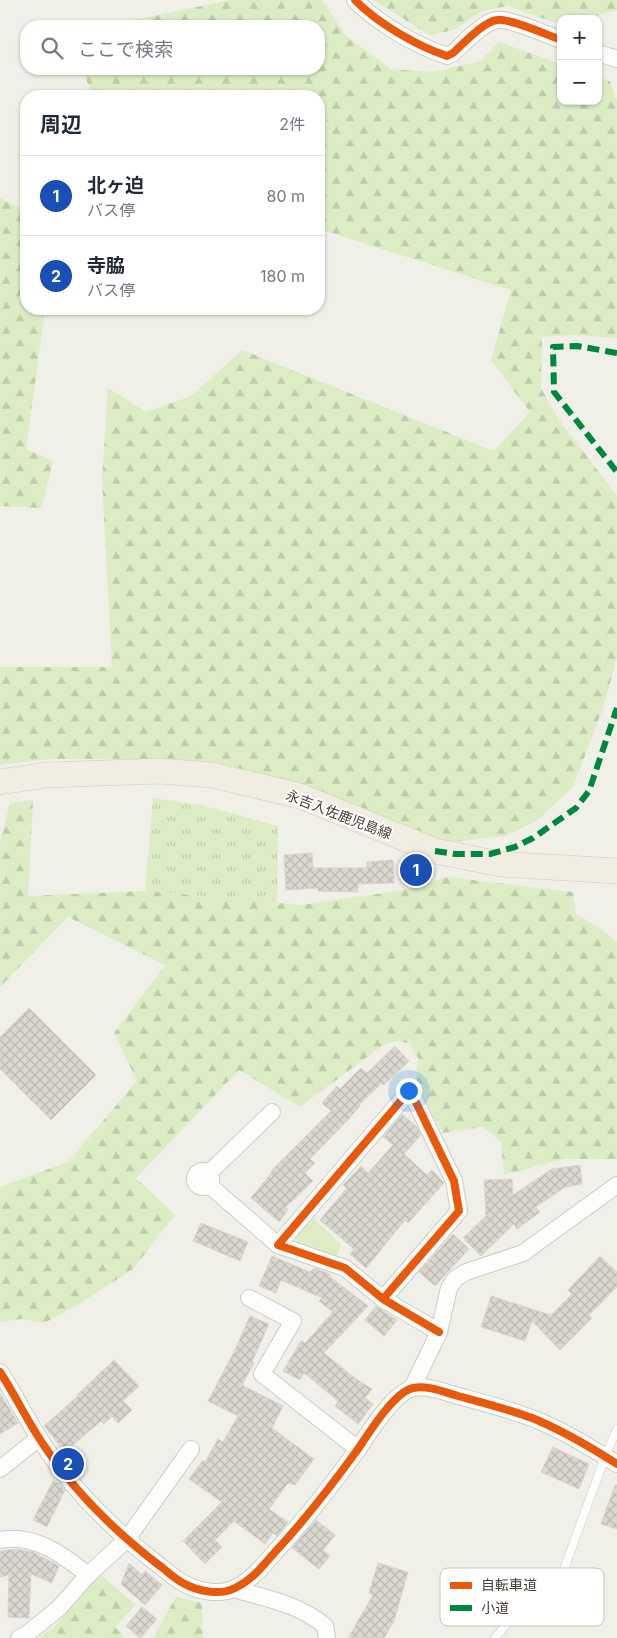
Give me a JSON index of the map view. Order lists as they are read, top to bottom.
{
  "streets": {
    "main road": ["永吉入佐鹿児島線"]
  },
  "legend": ["自転車道", "小道"],
  "page": {
    "map_buttons": ["+", "−"],
    "search": "ここで検索",
    "heading": ["周辺", "2件"],
    "list": [
      {
        "mark": "1",
        "name": "北ヶ迫",
        "note": "バス停",
        "value": "80 m"
      },
      {
        "mark": "2",
        "name": "寺脇",
        "note": "バス停",
        "value": "180 m"
      }
    ],
    "pins": ["1", "2"]
  }
}
